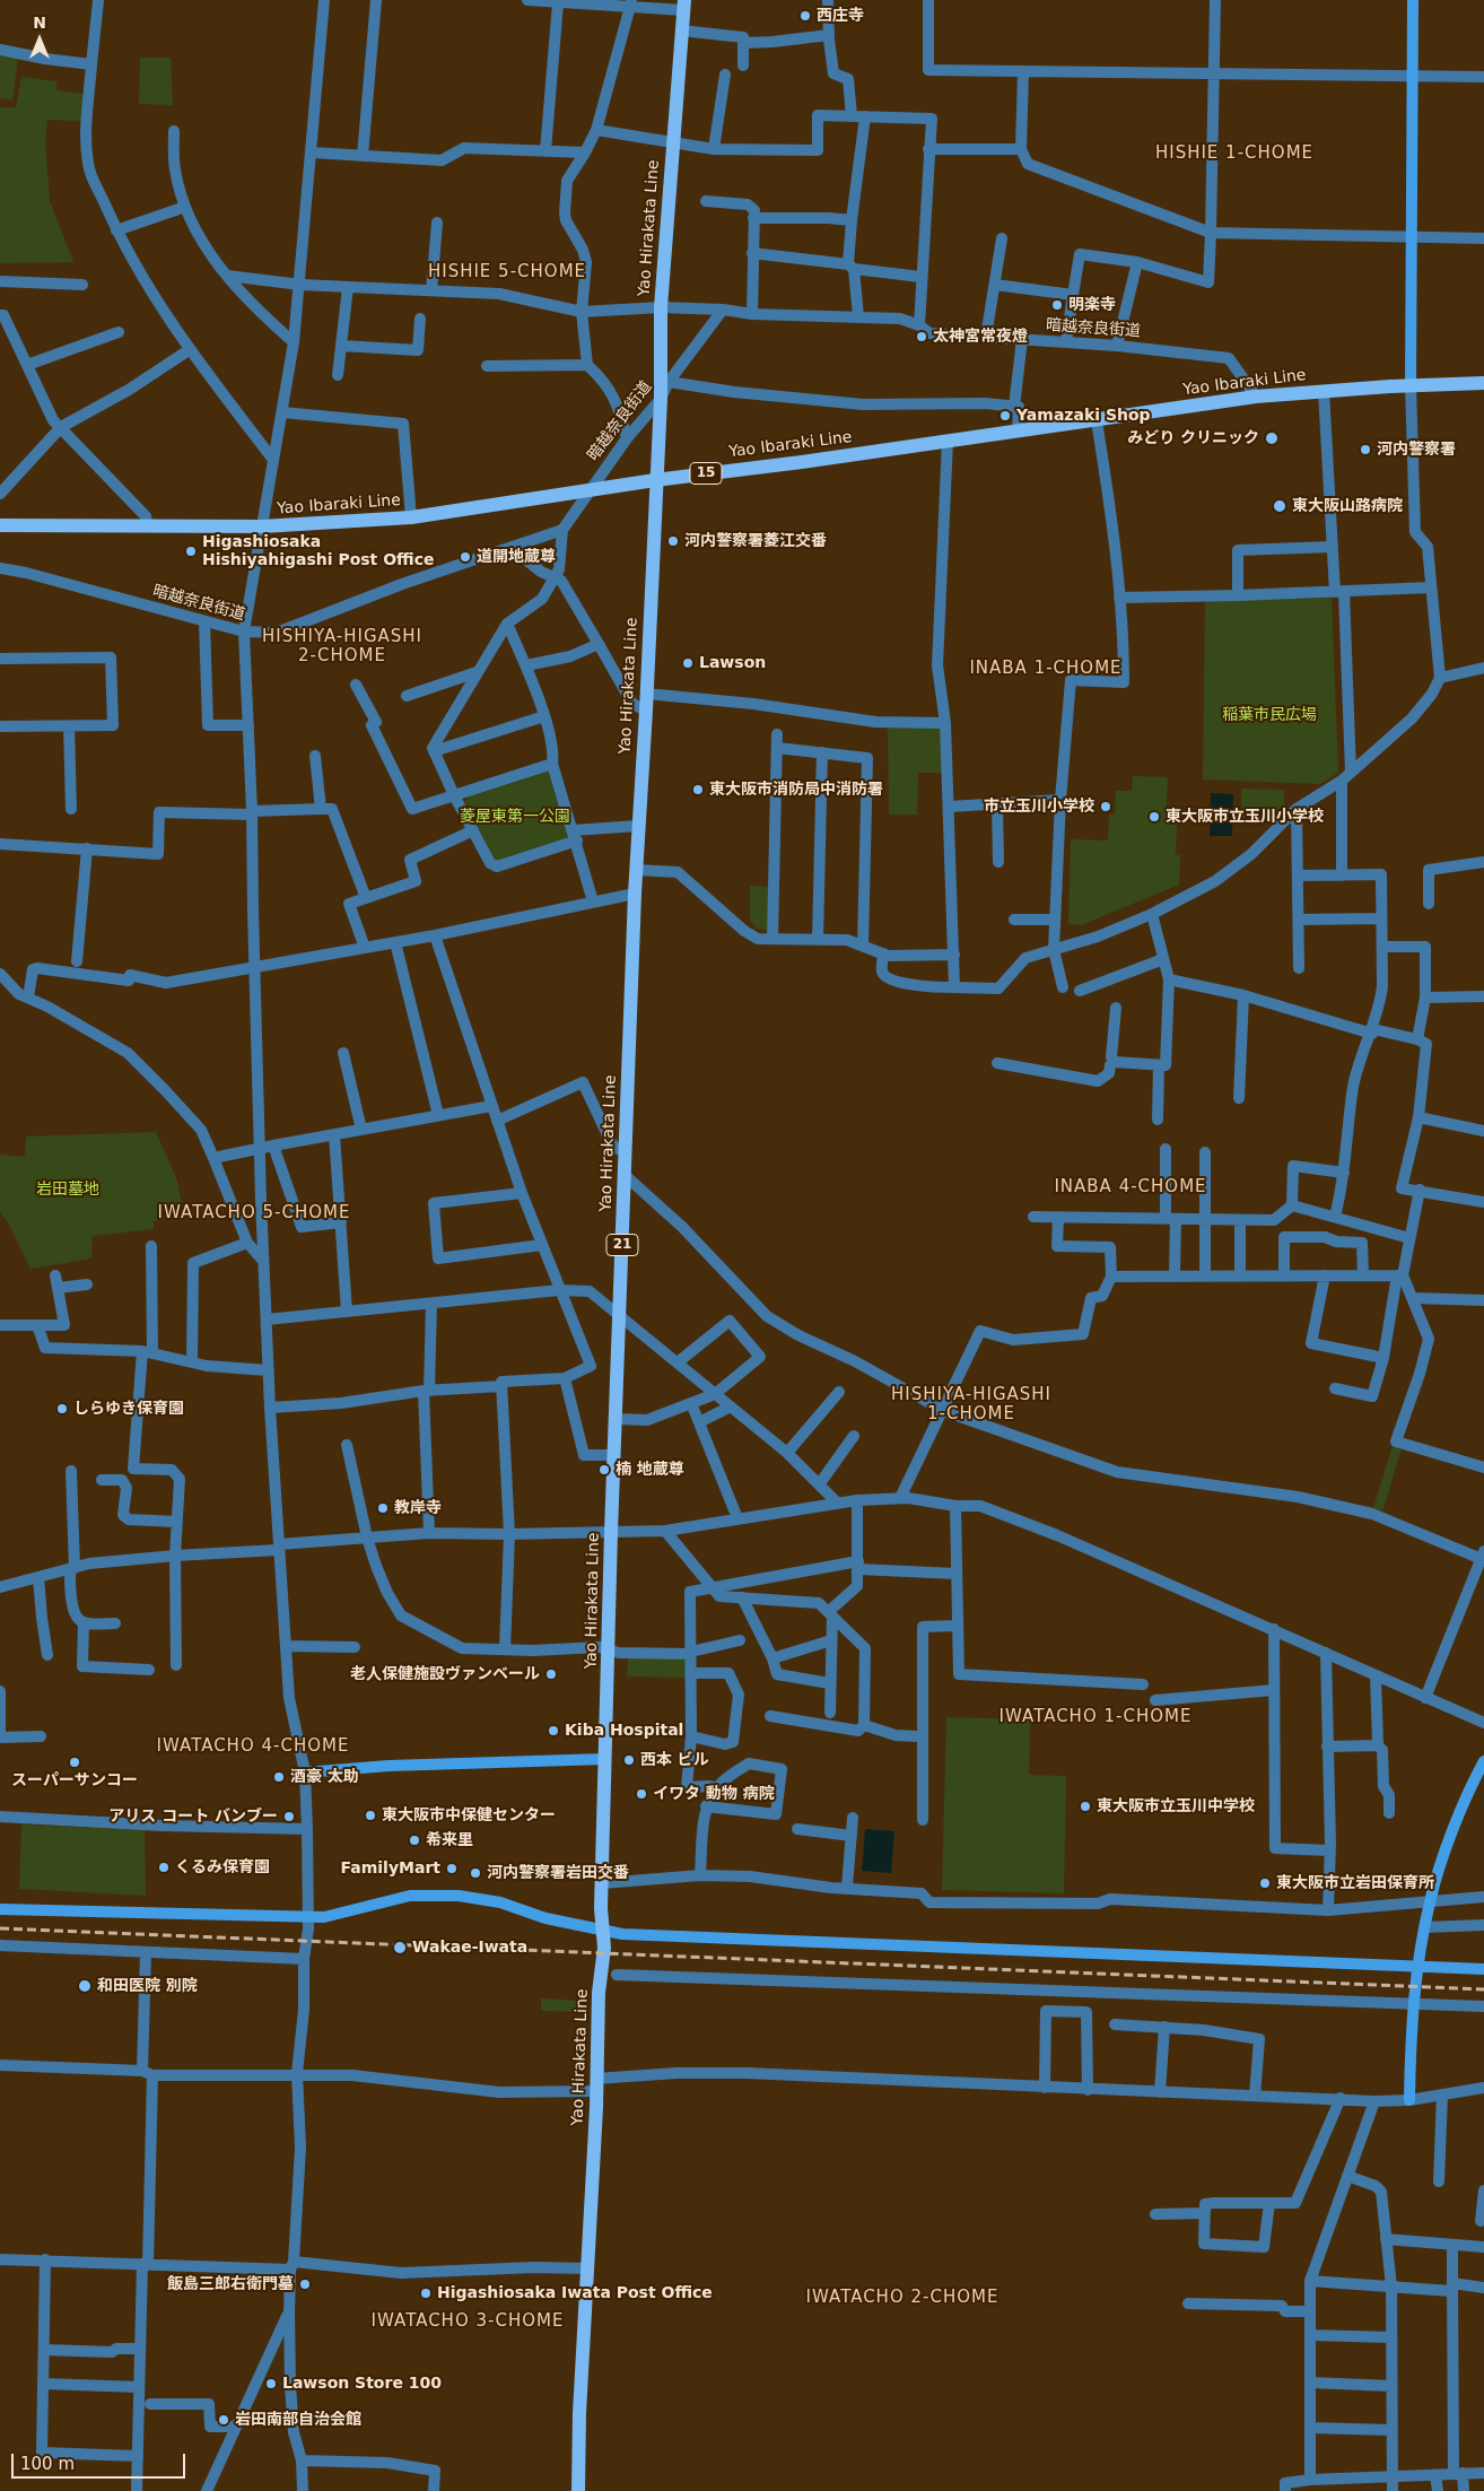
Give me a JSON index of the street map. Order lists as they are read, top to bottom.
{
  "streets": {
    "main road": [
      "Yao Hirakata Line",
      "Yao Ibaraki Line",
      "15",
      "21"
    ],
    "street": ["暗越奈良街道"]
  },
  "crossings": [
    ["Yao Hirakata Line", "暗越奈良街道"],
    ["Yao Hirakata Line", "Yao Ibaraki Line"],
    ["暗越奈良街道", "Yao Ibaraki Line"]
  ],
  "districts": [
    "HISHIE 1-CHOME",
    "HISHIE 5-CHOME",
    "HISHIYA-HIGASHI 2-CHOME",
    "INABA 1-CHOME",
    "INABA 4-CHOME",
    "IWATACHO 5-CHOME",
    "HISHIYA-HIGASHI 1-CHOME",
    "IWATACHO 1-CHOME",
    "IWATACHO 4-CHOME",
    "IWATACHO 2-CHOME",
    "IWATACHO 3-CHOME"
  ],
  "parks": ["稲葉市民広場", "菱屋東第一公園", "岩田墓地"],
  "places": [
    "西庄寺",
    "明楽寺",
    "太神宮常夜燈",
    "Yamazaki Shop",
    "みどり クリニック",
    "河内警察署",
    "東大阪山路病院",
    "河内警察署菱江交番",
    "Higashiosaka Hishiyahigashi Post Office",
    "道開地蔵尊",
    "Lawson",
    "東大阪市消防局中消防署",
    "市立玉川小学校",
    "東大阪市立玉川小学校",
    "しらゆき保育園",
    "楠 地蔵尊",
    "教岸寺",
    "老人保健施設ヴァンベール",
    "Kiba Hospital",
    "西本 ビル",
    "スーパーサンコー",
    "酒豪 太助",
    "イワタ 動物 病院",
    "東大阪市立玉川中学校",
    "東大阪市中保健センター",
    "アリス コート バンブー",
    "希来里",
    "くるみ保育園",
    "FamilyMart",
    "河内警察署岩田交番",
    "東大阪市立岩田保育所",
    "Wakae-Iwata",
    "和田医院 別院",
    "飯島三郎右衛門墓",
    "Higashiosaka Iwata Post Office",
    "Lawson Store 100",
    "岩田南部自治会館"
  ],
  "scale_bar": "100 m",
  "north": "top"
}
